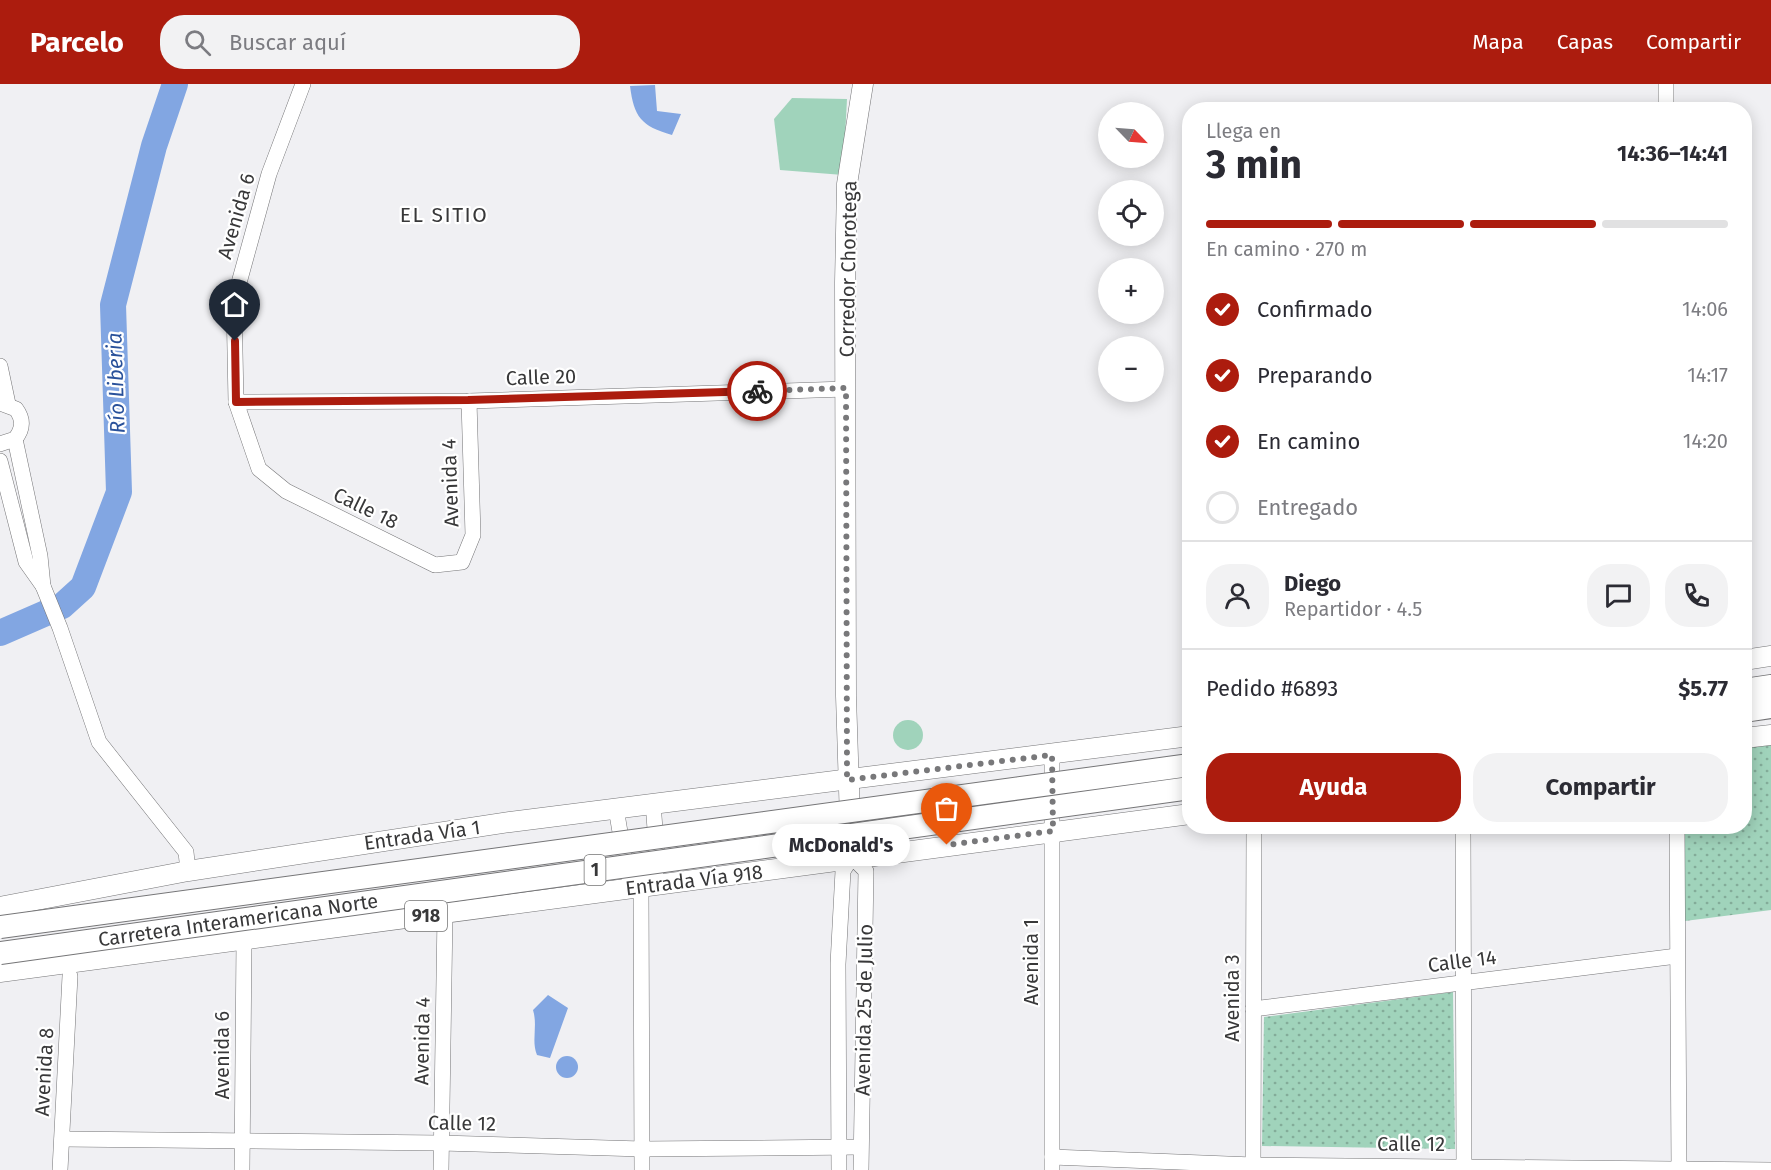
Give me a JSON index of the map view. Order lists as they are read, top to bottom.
{
  "streets": {
    "highway": ["1", "Carretera Interamericana Norte"],
    "main road": [
      "Corredor Chorotega",
      "Entrada Vía 1",
      "Entrada Vía 918",
      "918",
      "Avenida 25 de Julio"
    ],
    "street": [
      "Avenida 6",
      "Calle 20",
      "Avenida 4",
      "Calle 18",
      "Calle 14",
      "Avenida 1",
      "Avenida 3",
      "Avenida 8",
      "Calle 12"
    ]
  },
  "crossings": [
    ["Avenida 6", "Calle 20"],
    ["Avenida 6", "Calle 18"],
    ["Avenida 6", "Entrada Vía 918"],
    ["Avenida 6", "Calle 12"],
    ["Corredor Chorotega", "Calle 20"],
    ["Corredor Chorotega", "Entrada Vía 1"],
    ["Corredor Chorotega", "Avenida 25 de Julio"],
    ["Calle 20", "Avenida 4"],
    ["Avenida 4", "Calle 18"],
    ["Avenida 4", "Entrada Vía 918"],
    ["Avenida 4", "Calle 12"],
    ["Entrada Vía 1", "Avenida 1"],
    ["Entrada Vía 1", "Avenida 25 de Julio"],
    ["Entrada Vía 918", "Avenida 25 de Julio"],
    ["Calle 14", "Avenida 3"],
    ["Avenida 1", "Calle 12"],
    ["Avenida 3", "Calle 12"],
    ["Avenida 25 de Julio", "Calle 12"],
    ["Avenida 8", "Calle 12"]
  ],
  "districts": ["EL SITIO"],
  "water": ["Río Liberia"],
  "places": ["McDonald's"],
  "north": "bottom right",
  "page": {
    "header": "Parcelo",
    "search": "Buscar aquí",
    "nav": ["Mapa", "Capas", "Compartir"],
    "map_buttons": ["+", "−"],
    "heading": ["3 min", "Llega en", "14:36–14:41"],
    "panel": [
      "Diego",
      "Repartidor · 4.5",
      "Pedido #6893",
      "$5.77"
    ],
    "bar": "En camino · 270 m",
    "list": [
      ["Confirmado", "14:06"],
      ["Preparando", "14:17"],
      ["En camino", "14:20"],
      "Entregado"
    ],
    "buttons": ["Ayuda", "Compartir"],
    "bubble": "McDonald's"
  }
}
